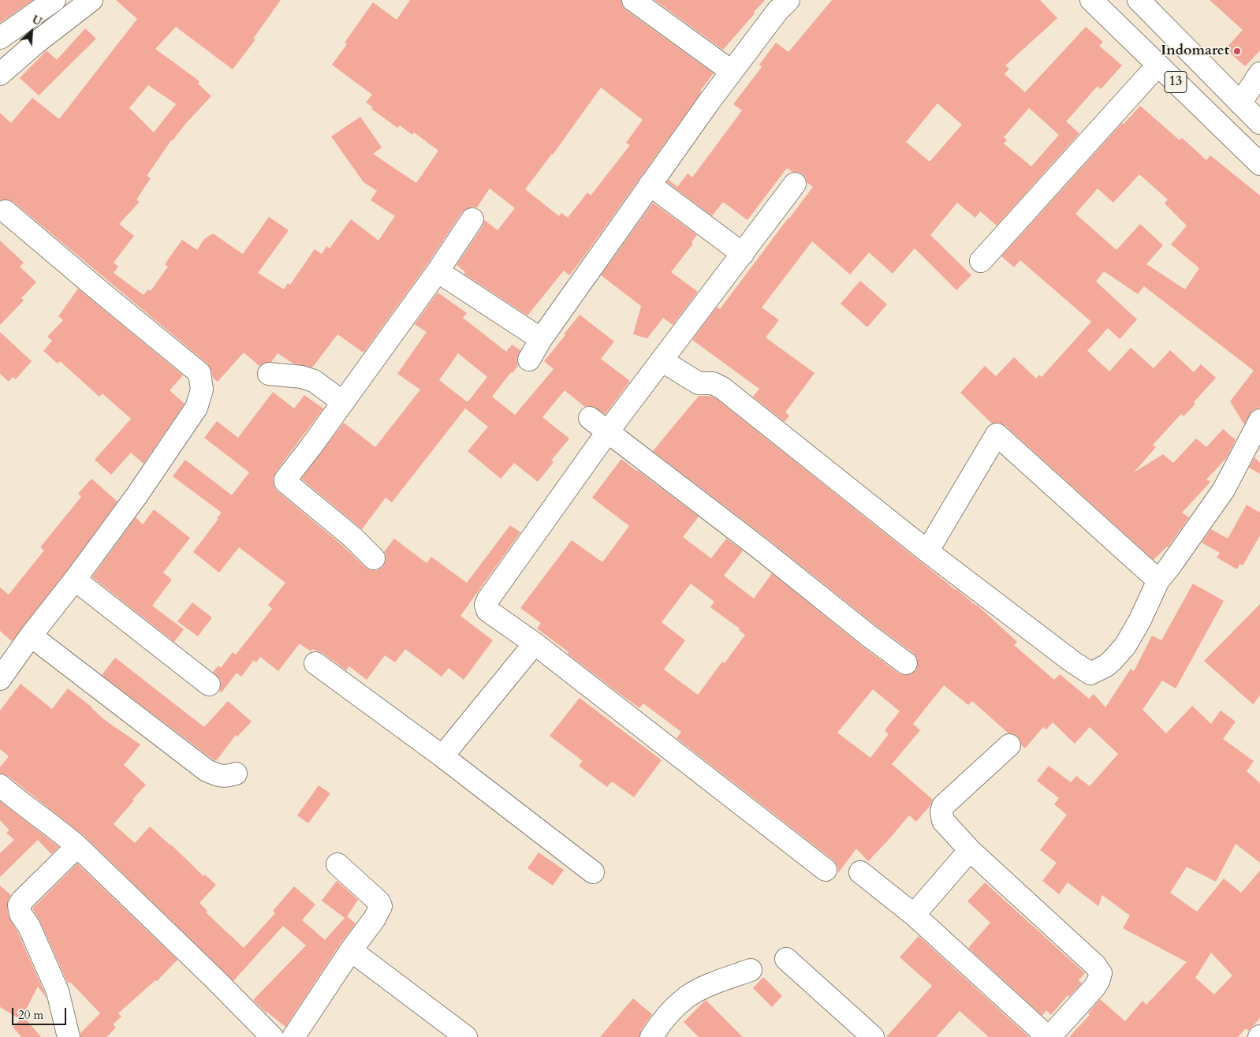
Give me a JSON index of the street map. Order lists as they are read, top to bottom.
{
  "streets": {
    "main road": ["13"]
  },
  "places": ["Indomaret"],
  "scale_bar": "20 m",
  "north": "top right"
}
